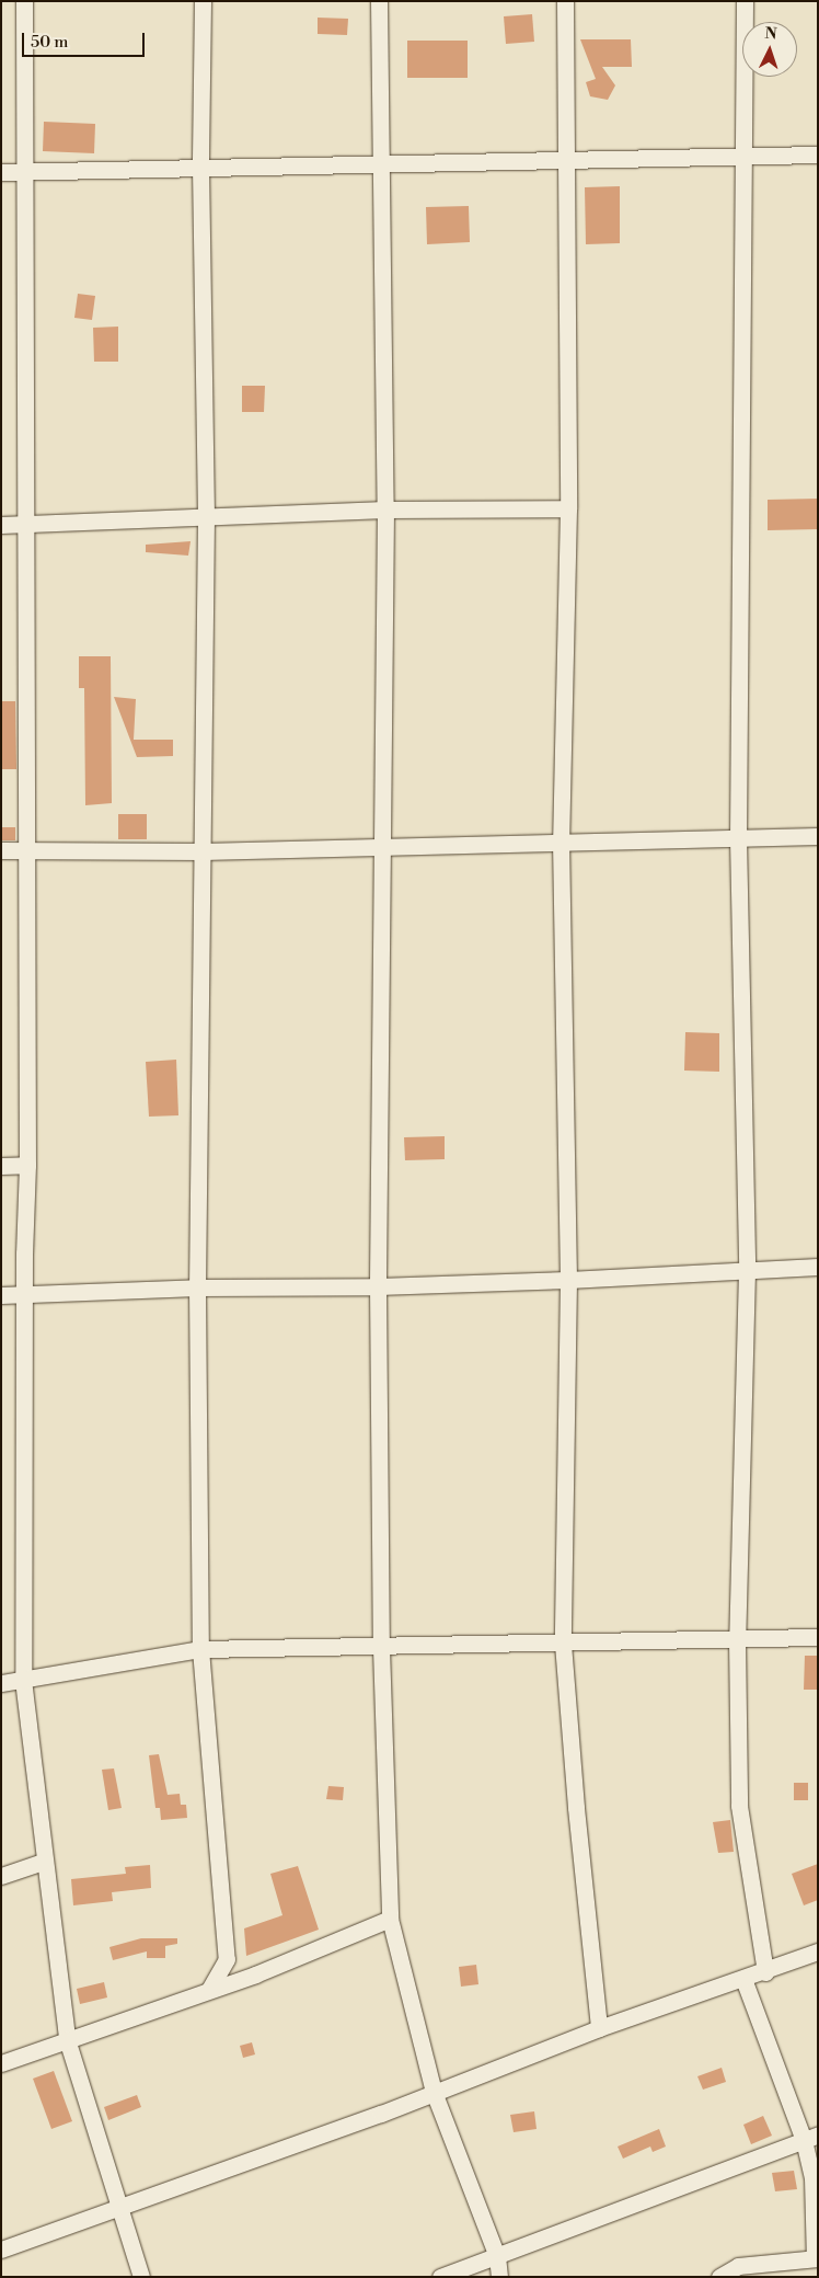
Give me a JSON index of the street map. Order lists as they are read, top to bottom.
{
  "scale_bar": "50 m",
  "north": "top"
}
